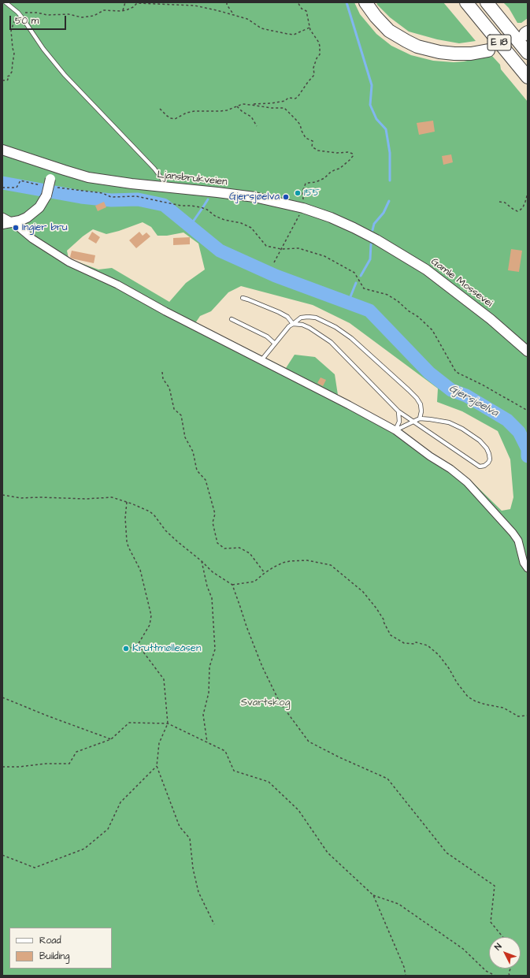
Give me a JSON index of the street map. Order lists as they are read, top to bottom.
{
  "streets": {
    "highway": ["E 18"],
    "main road": ["Ljansbrukveien", "Gamle Mossevei"]
  },
  "crossings": [
    ["Ljansbrukveien", "Gamle Mossevei"]
  ],
  "water": ["Gjersjøelva"],
  "parks": ["Svartskog"],
  "places": [
    "155",
    "Gjersjøelva",
    "Ingier bru",
    "Kruttmølleåsen"
  ],
  "legend": ["Road", "Building"],
  "scale_bar": "50 m",
  "north": "top left"
}
